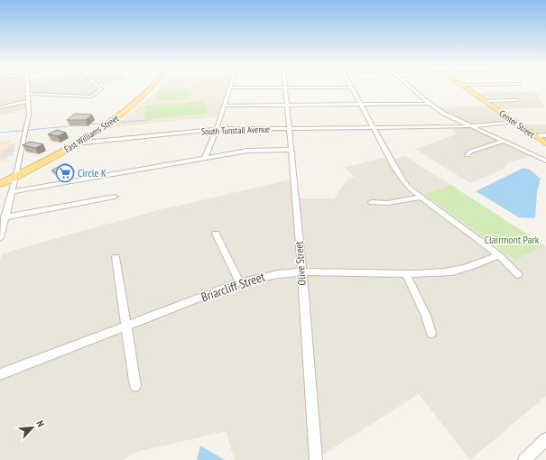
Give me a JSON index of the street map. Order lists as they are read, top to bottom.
{
  "streets": {
    "main road": ["Center Street", "East Williams Street"],
    "street": ["South Tunstall Avenue", "Olive Street", "Briarcliff Street"]
  },
  "crossings": [
    ["Center Street", "South Tunstall Avenue"],
    ["South Tunstall Avenue", "East Williams Street"],
    ["South Tunstall Avenue", "Olive Street"],
    ["Olive Street", "Briarcliff Street"]
  ],
  "parks": ["Clairmont Park"],
  "places": {
    "supermarket": ["Circle K"]
  },
  "north": "top right"
}
